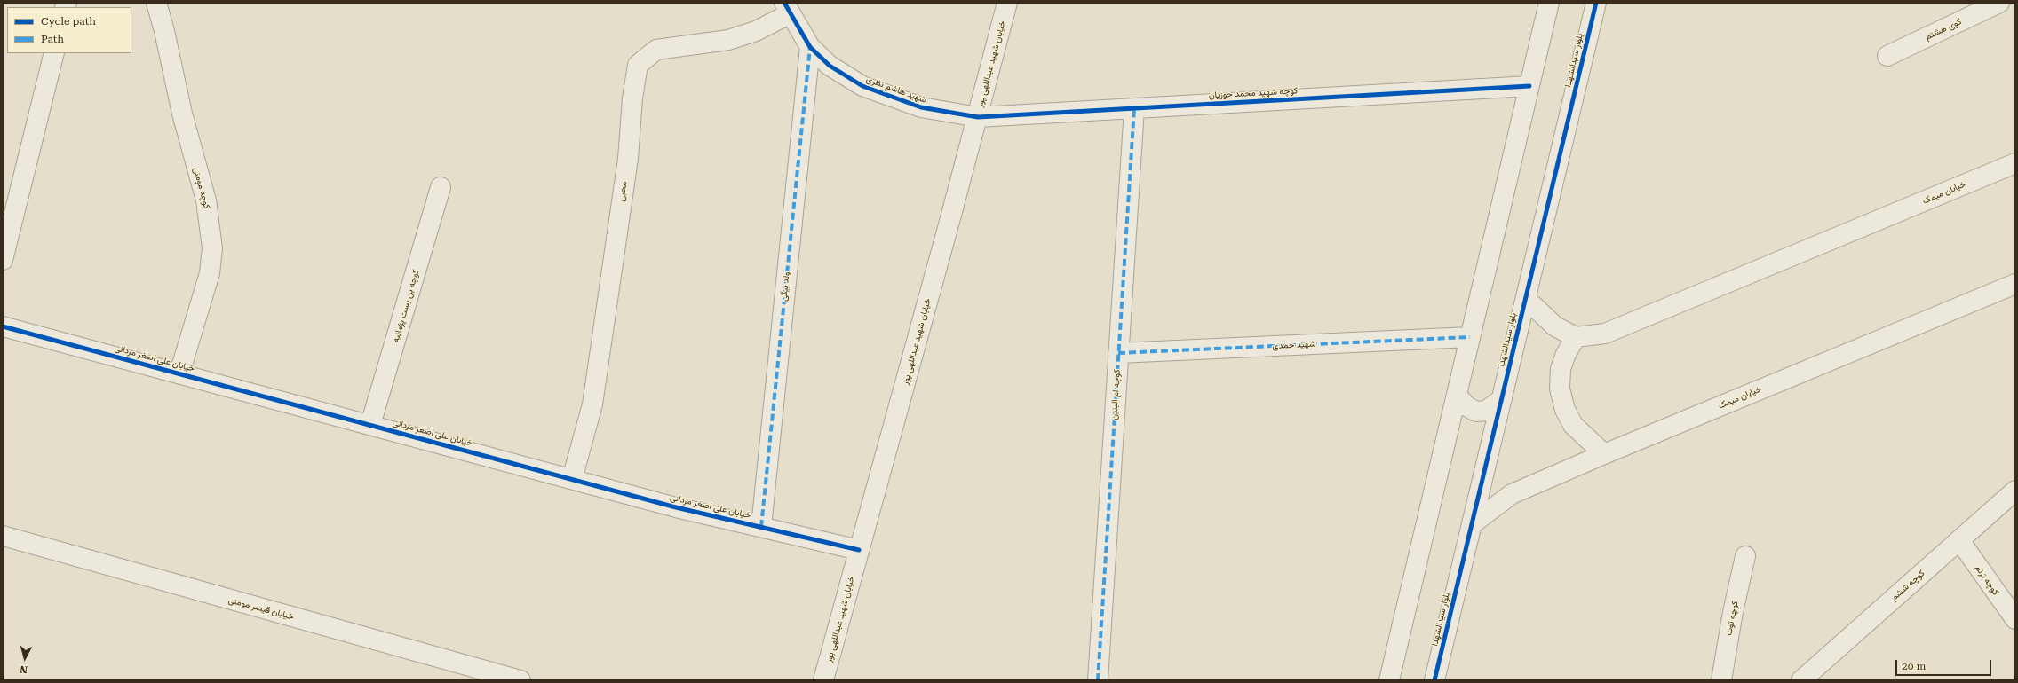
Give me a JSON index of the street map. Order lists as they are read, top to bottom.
{
  "streets": {
    "street": [
      "کوی هشتم",
      "بلوار سیدالشهدا",
      "خیابان شهید عبداللهی پور",
      "شهید هاشم نظری",
      "کوچه شهید محمد جوزیان",
      "کوچه مومنی",
      "محبی",
      "خیابان میمک",
      "ولد بیگی",
      "کوچه بن بست پژمانیه",
      "شهید حمدی",
      "خیابان علی اصغر مردانی",
      "کوچه ام البنین",
      "کوچه ترنم",
      "کوچه ششم",
      "خیابان قیصر مومنی",
      "کوچه توت"
    ]
  },
  "crossings": [
    ["بلوار سیدالشهدا", "خیابان میمک"],
    ["خیابان شهید عبداللهی پور", "شهید هاشم نظری"],
    ["خیابان شهید عبداللهی پور", "کوچه شهید محمد جوزیان"],
    ["خیابان شهید عبداللهی پور", "خیابان علی اصغر مردانی"],
    ["شهید هاشم نظری", "کوچه شهید محمد جوزیان"],
    ["شهید هاشم نظری", "محبی"],
    ["شهید هاشم نظری", "ولد بیگی"],
    ["کوچه شهید محمد جوزیان", "کوچه ام البنین"],
    ["کوچه مومنی", "خیابان علی اصغر مردانی"],
    ["محبی", "خیابان علی اصغر مردانی"],
    ["ولد بیگی", "خیابان علی اصغر مردانی"],
    ["کوچه بن بست پژمانیه", "خیابان علی اصغر مردانی"],
    ["شهید حمدی", "کوچه ام البنین"],
    ["کوچه ترنم", "کوچه ششم"]
  ],
  "legend": ["Cycle path", "Path"],
  "scale_bar": "20 m",
  "north": "bottom"
}
